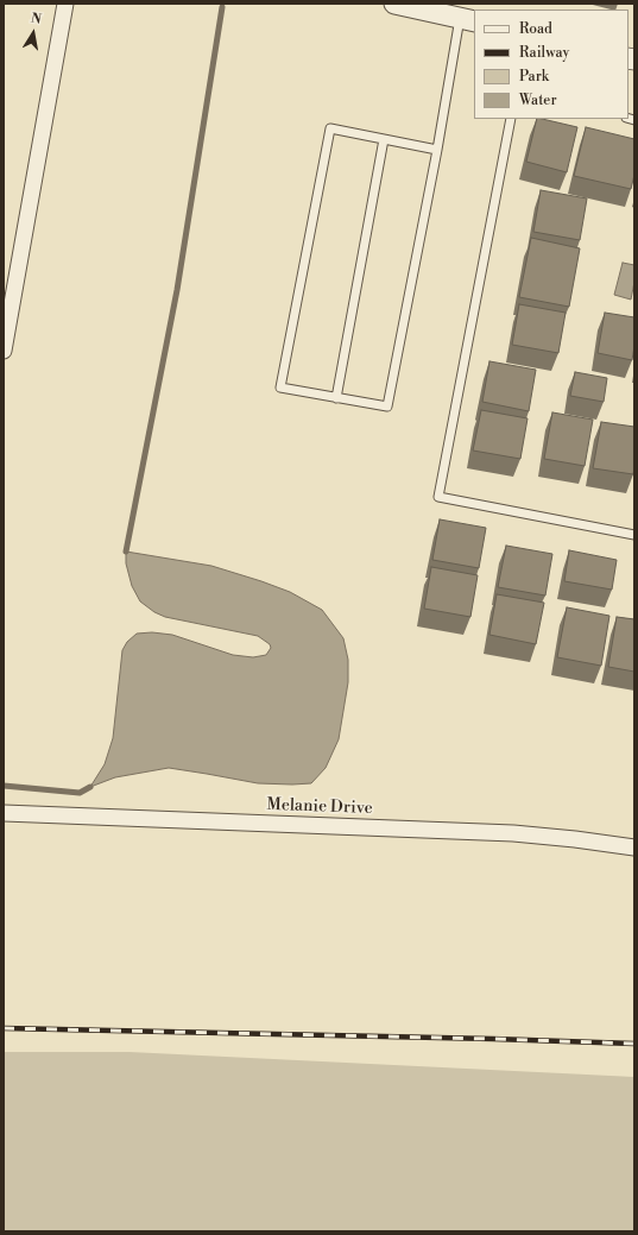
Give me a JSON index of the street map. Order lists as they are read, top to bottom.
{
  "streets": {
    "street": ["Melanie Drive"]
  },
  "legend": [
    "Road",
    "Railway",
    "Park",
    "Water"
  ],
  "north": "top"
}
